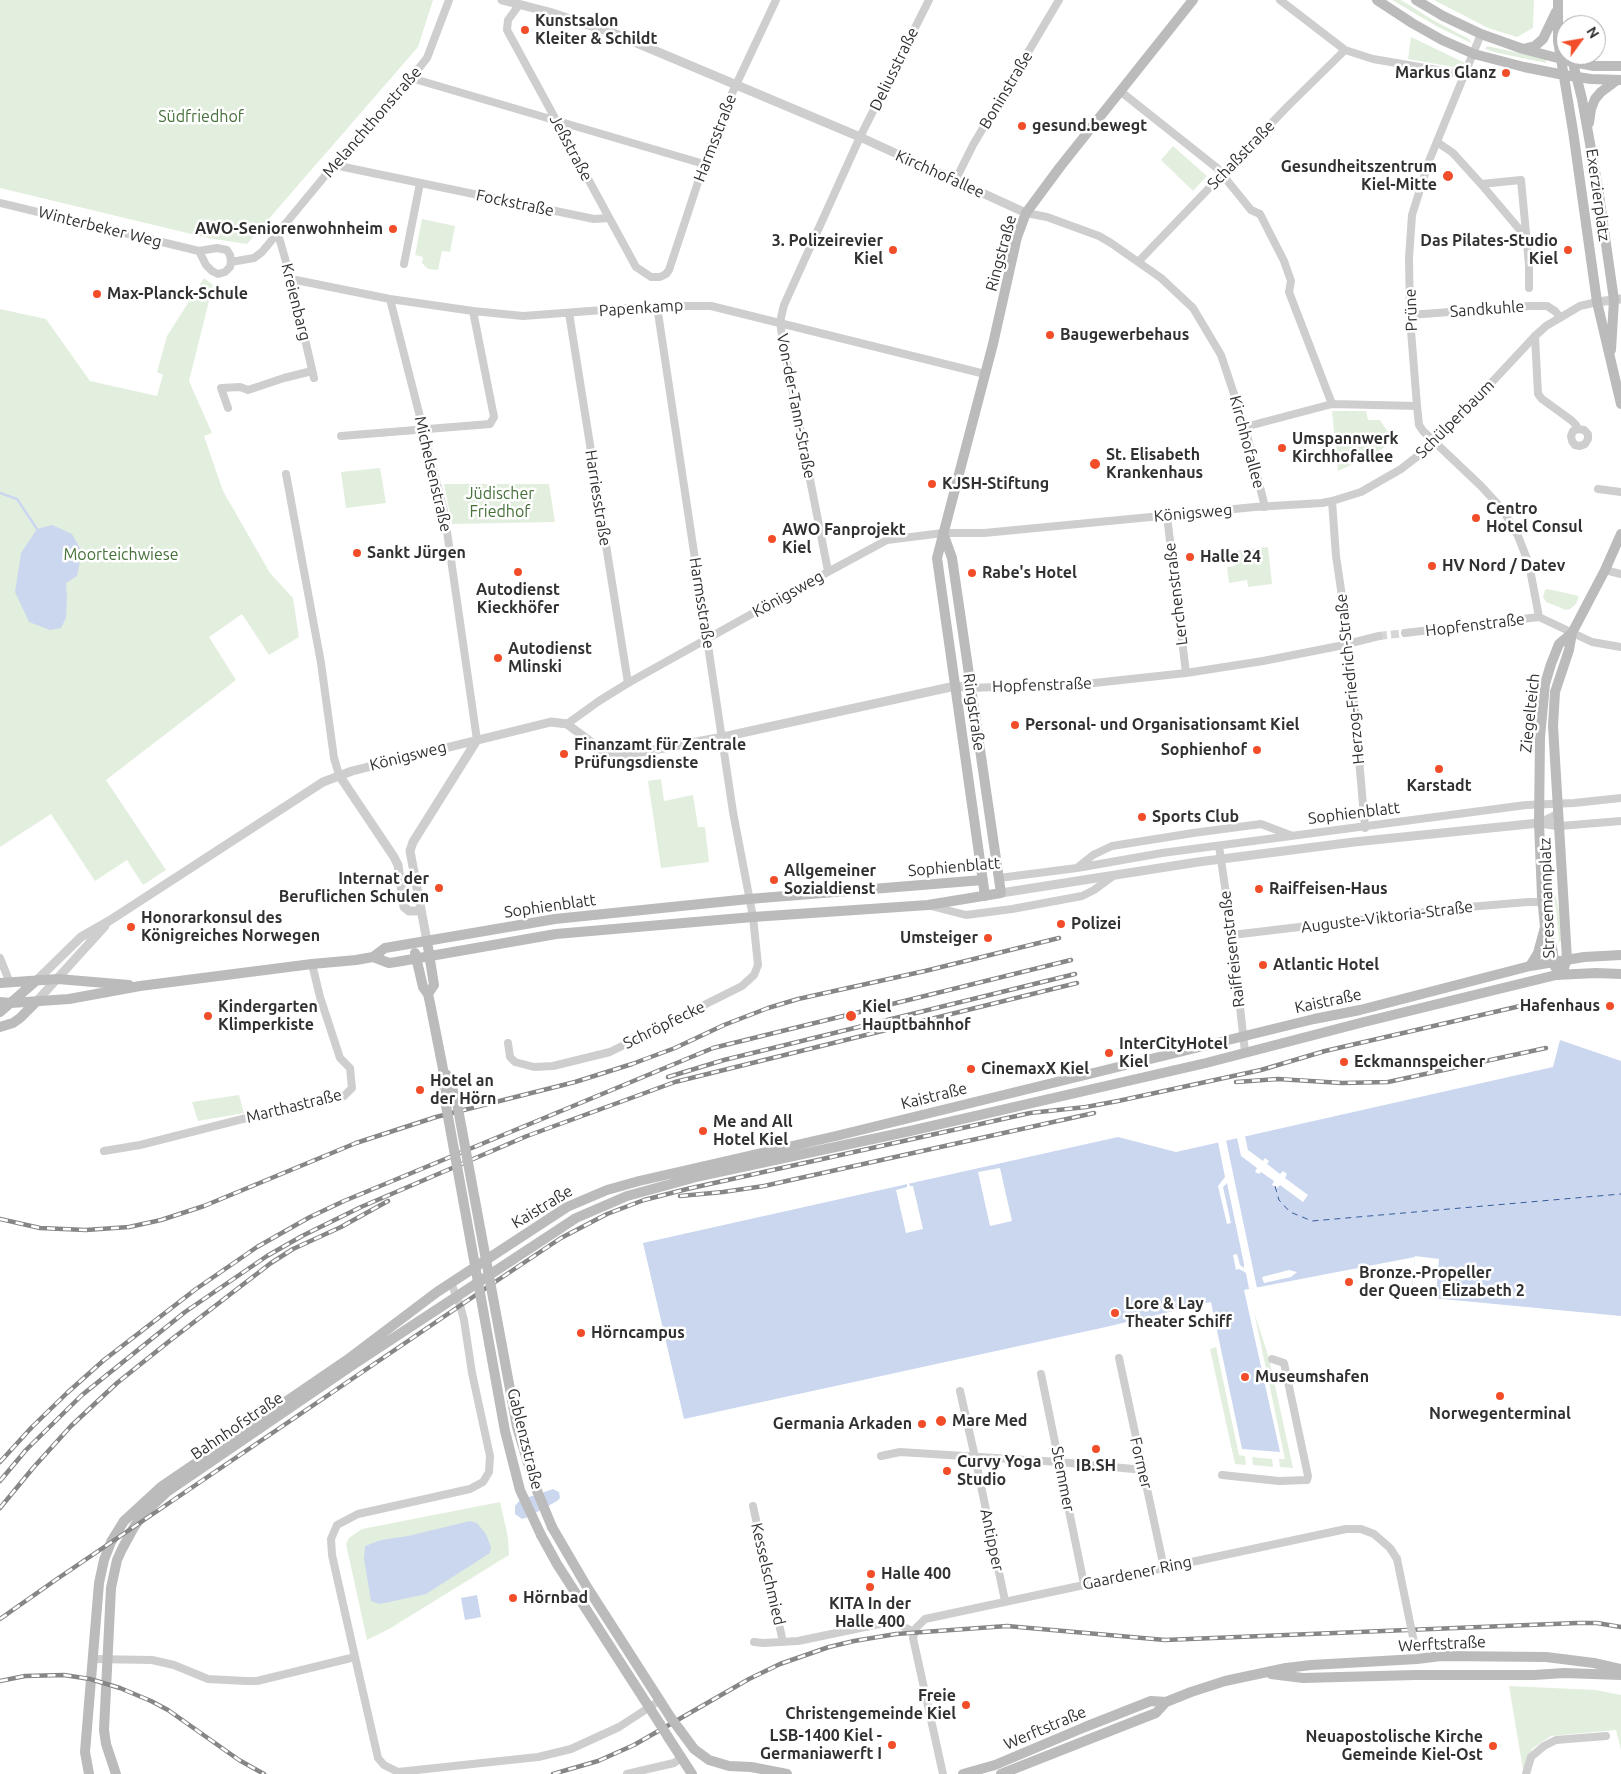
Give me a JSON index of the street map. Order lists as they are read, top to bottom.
{
  "streets": {
    "main road": [
      "Exerzierplatz",
      "Ringstraße",
      "Ziegelteich",
      "Sophienblatt",
      "Stresemannplatz",
      "Kaistraße",
      "Bahnhofstraße",
      "Gablenzstraße",
      "Werftstraße"
    ],
    "street": [
      "Deliusstraße",
      "Boninstraße",
      "Melanchthonstraße",
      "Harmsstraße",
      "Jeßstraße",
      "Schaßstraße",
      "Kirchhofallee",
      "Fockstraße",
      "Winterbeker Weg",
      "Kreienbarg",
      "Papenkamp",
      "Sandkuhle",
      "Prüne",
      "Von-der-Tann-Straße",
      "Schülperbaum",
      "Michelsenstraße",
      "Harriesstraße",
      "Königsweg",
      "Lerchenstraße",
      "Hopfenstraße",
      "Herzog-Friedrich-Straße",
      "Auguste-Viktoria-Straße",
      "Raiffeisenstraße",
      "Schröpfecke",
      "Marthastraße",
      "Former",
      "Stemmer",
      "Antipper",
      "Gaardener Ring",
      "Kesselschmied"
    ]
  },
  "crossings": [
    ["Deliusstraße", "Kirchhofallee"],
    ["Deliusstraße", "Von-der-Tann-Straße"],
    ["Boninstraße", "Kirchhofallee"],
    ["Melanchthonstraße", "Fockstraße"],
    ["Melanchthonstraße", "Kreienbarg"],
    ["Harmsstraße", "Jeßstraße"],
    ["Harmsstraße", "Kirchhofallee"],
    ["Harmsstraße", "Papenkamp"],
    ["Harmsstraße", "Königsweg"],
    ["Harmsstraße", "Hopfenstraße"],
    ["Harmsstraße", "Sophienblatt"],
    ["Harmsstraße", "Schröpfecke"],
    ["Jeßstraße", "Kirchhofallee"],
    ["Jeßstraße", "Fockstraße"],
    ["Schaßstraße", "Kirchhofallee"],
    ["Kirchhofallee", "Ringstraße"],
    ["Kirchhofallee", "Von-der-Tann-Straße"],
    ["Kirchhofallee", "Schülperbaum"],
    ["Kirchhofallee", "Königsweg"],
    ["Exerzierplatz", "Schülperbaum"],
    ["Ringstraße", "Papenkamp"],
    ["Ringstraße", "Königsweg"],
    ["Ringstraße", "Hopfenstraße"],
    ["Ringstraße", "Sophienblatt"],
    ["Kreienbarg", "Papenkamp"],
    ["Papenkamp", "Von-der-Tann-Straße"],
    ["Papenkamp", "Michelsenstraße"],
    ["Papenkamp", "Harriesstraße"],
    ["Sandkuhle", "Prüne"],
    ["Sandkuhle", "Schülperbaum"],
    ["Prüne", "Schülperbaum"],
    ["Prüne", "Hopfenstraße"],
    ["Von-der-Tann-Straße", "Königsweg"],
    ["Schülperbaum", "Königsweg"],
    ["Schülperbaum", "Herzog-Friedrich-Straße"],
    ["Michelsenstraße", "Königsweg"],
    ["Harriesstraße", "Königsweg"],
    ["Königsweg", "Lerchenstraße"],
    ["Königsweg", "Hopfenstraße"],
    ["Königsweg", "Sophienblatt"],
    ["Lerchenstraße", "Hopfenstraße"],
    ["Hopfenstraße", "Herzog-Friedrich-Straße"],
    ["Hopfenstraße", "Ziegelteich"],
    ["Herzog-Friedrich-Straße", "Sophienblatt"],
    ["Ziegelteich", "Sophienblatt"],
    ["Ziegelteich", "Stresemannplatz"],
    ["Sophienblatt", "Stresemannplatz"],
    ["Sophienblatt", "Raiffeisenstraße"],
    ["Sophienblatt", "Schröpfecke"],
    ["Sophienblatt", "Marthastraße"],
    ["Sophienblatt", "Gablenzstraße"],
    ["Stresemannplatz", "Auguste-Viktoria-Straße"],
    ["Stresemannplatz", "Kaistraße"],
    ["Auguste-Viktoria-Straße", "Raiffeisenstraße"],
    ["Raiffeisenstraße", "Kaistraße"],
    ["Kaistraße", "Bahnhofstraße"],
    ["Former", "Gaardener Ring"],
    ["Stemmer", "Gaardener Ring"],
    ["Antipper", "Gaardener Ring"],
    ["Gaardener Ring", "Kesselschmied"],
    ["Gaardener Ring", "Werftstraße"]
  ],
  "parks": ["Südfriedhof", "Jüdischer Friedhof", "Moorteichwiese"],
  "places": [
    "Kunstsalon Kleiter & Schildt",
    "Markus Glanz",
    "gesund.bewegt",
    "Gesundheitszentrum Kiel-Mitte",
    "AWO-Seniorenwohnheim",
    "3. Polizeirevier Kiel",
    "Das Pilates-Studio Kiel",
    "Max-Planck-Schule",
    "Baugewerbehaus",
    "Umspannwerk Kirchhofallee",
    "St. Elisabeth Krankenhaus",
    "KJSH-Stiftung",
    "Centro Hotel Consul",
    "AWO Fanprojekt Kiel",
    "Sankt Jürgen",
    "Halle 24",
    "HV Nord / Datev",
    "Autodienst Kieckhöfer",
    "Rabe's Hotel",
    "Autodienst Mlinski",
    "Personal- und Organisationsamt Kiel",
    "Sophienhof",
    "Finanzamt für Zentrale Prüfungsdienste",
    "Karstadt",
    "Sports Club",
    "Allgemeiner Sozialdienst",
    "Internat der Beruflichen Schulen",
    "Raiffeisen-Haus",
    "Polizei",
    "Honorarkonsul des Königreiches Norwegen",
    "Umsteiger",
    "Atlantic Hotel",
    "Hafenhaus",
    "Kindergarten Klimperkiste",
    "Kiel Hauptbahnhof",
    "InterCityHotel Kiel",
    "Eckmannspeicher",
    "CinemaxX Kiel",
    "Hotel an der Hörn",
    "Me and All Hotel Kiel",
    "Bronze.-Propeller der Queen Elizabeth 2",
    "Lore & Lay Theater Schiff",
    "Hörncampus",
    "Museumshafen",
    "Norwegenterminal",
    "Mare Med",
    "Germania Arkaden",
    "IB.SH",
    "Curvy Yoga Studio",
    "Halle 400",
    "KITA In der Halle 400",
    "Hörnbad",
    "Freie Christengemeinde Kiel",
    "LSB-1400 Kiel - Germaniawerft I",
    "Neuapostolische Kirche Gemeinde Kiel-Ost"
  ],
  "north": "top right"
}
